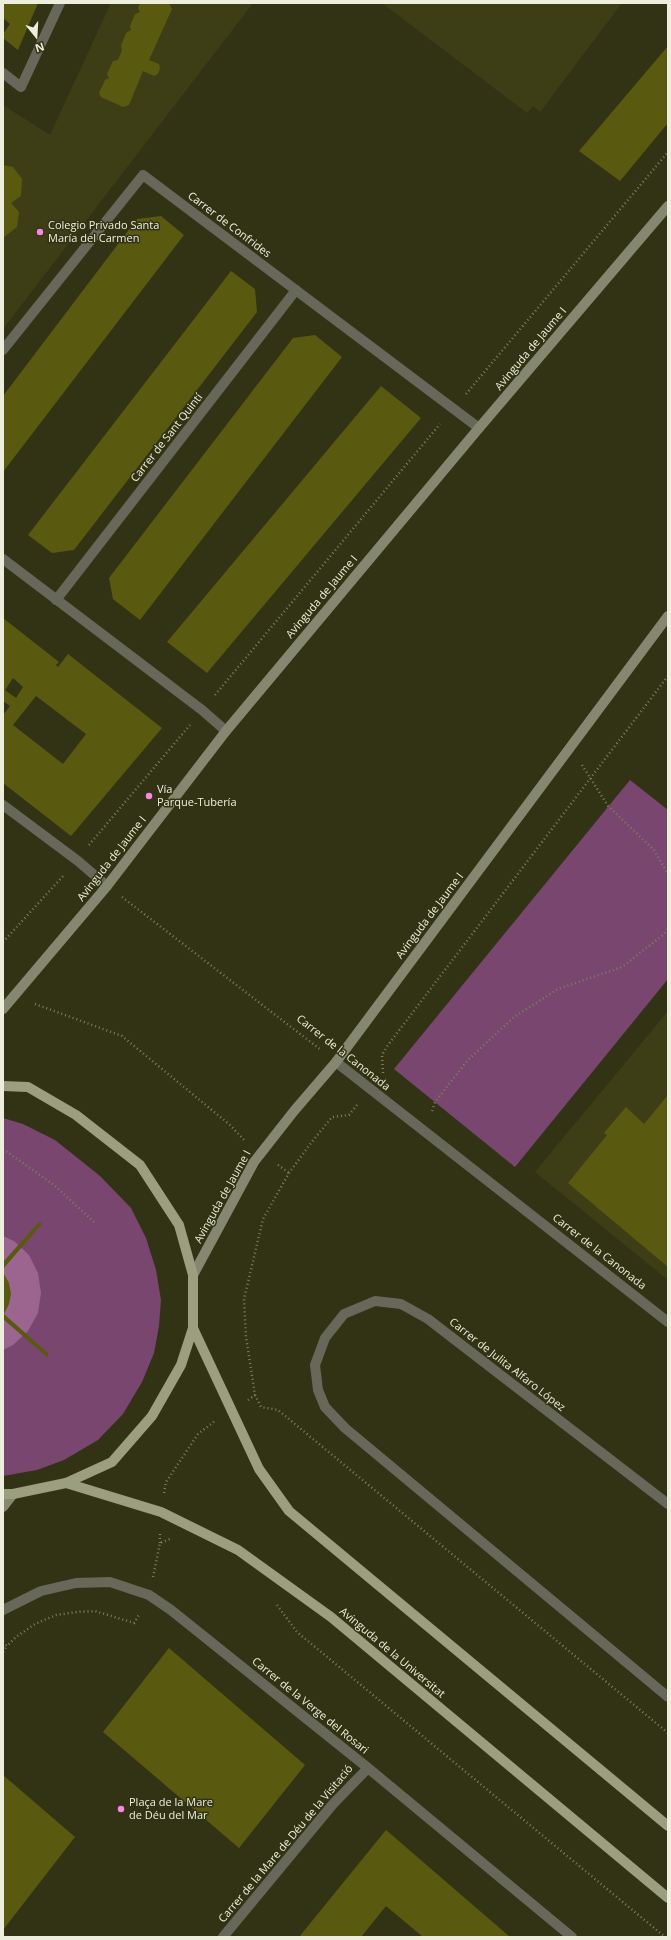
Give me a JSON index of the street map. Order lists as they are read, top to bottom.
{
  "streets": {
    "main road": ["Avinguda de Jaume I", "Avinguda de la Universitat"],
    "street": [
      "Carrer de Confrides",
      "Carrer de Sant Quintí",
      "Carrer de la Canonada",
      "Carrer de Julita Alfaro López",
      "Carrer de la Verge del Rosari",
      "Carrer de la Mare de Déu de la Visitació"
    ]
  },
  "crossings": [
    ["Carrer de Confrides", "Avinguda de Jaume I"],
    ["Carrer de Confrides", "Carrer de Sant Quintí"],
    ["Avinguda de Jaume I", "Carrer de la Canonada"],
    ["Carrer de la Verge del Rosari", "Carrer de la Mare de Déu de la Visitació"]
  ],
  "places": ["Colegio Privado Santa María del Carmen", "Vía Parque-Tubería", "Plaça de la Mare de Déu del Mar"],
  "north": "bottom"
}
